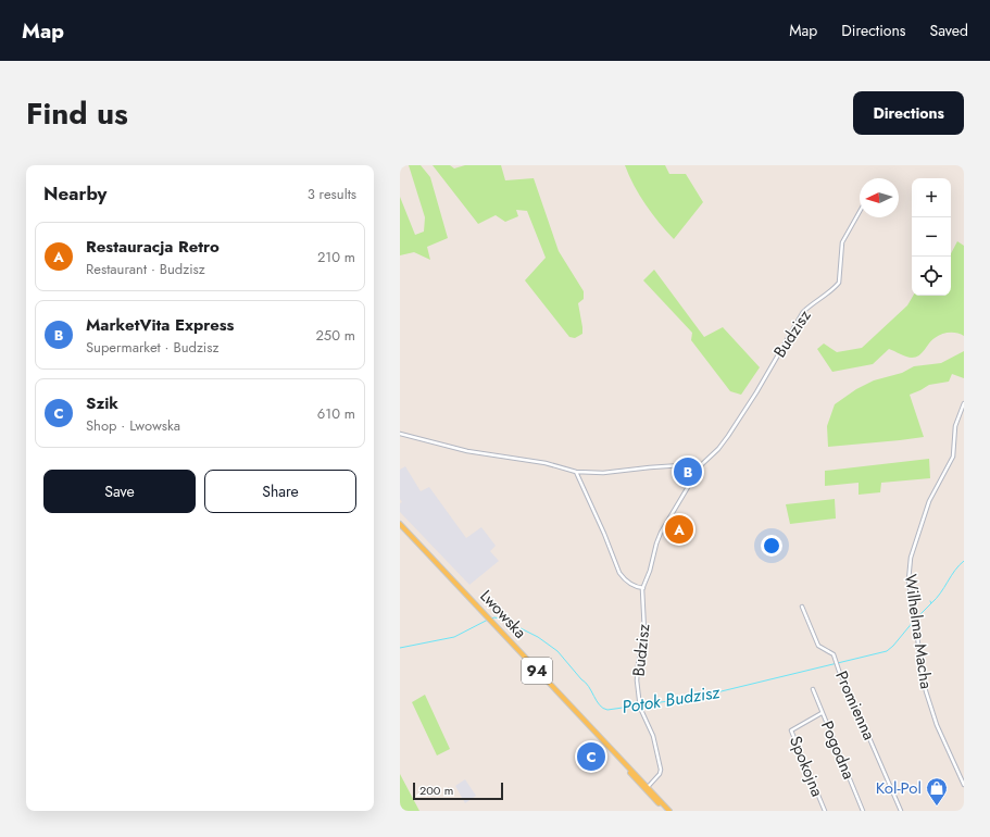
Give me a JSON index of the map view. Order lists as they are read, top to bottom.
{
  "streets": {
    "main road": ["Lwowska", "94"],
    "street": [
      "Budzisz",
      "Wilhelma Macha",
      "Promienna",
      "Pogodna",
      "Spokojna"
    ]
  },
  "crossings": [
    ["Budzisz", "Lwowska"],
    ["Pogodna", "Spokojna"]
  ],
  "water": ["Potok Budzisz"],
  "places": {
    "shop": ["Kol-Pol"]
  },
  "scale_bar": "200 m",
  "north": "left",
  "page": {
    "header": "Map",
    "nav": ["Map", "Directions", "Saved"],
    "title": "Find us",
    "buttons": [
      "Directions",
      ["Save", "Share"]
    ],
    "heading": ["Nearby", "3 results"],
    "map_buttons": ["+", "−"],
    "list": [
      {
        "mark": "A",
        "name": "Restauracja Retro",
        "note": "Restaurant · Budzisz",
        "value": "210 m"
      },
      {
        "mark": "B",
        "name": "MarketVita Express",
        "note": "Supermarket · Budzisz",
        "value": "250 m"
      },
      {
        "mark": "C",
        "name": "Szik",
        "note": "Shop · Lwowska",
        "value": "610 m"
      }
    ],
    "pins": ["B", "A", "C"],
    "scale": "200 m"
  }
}
